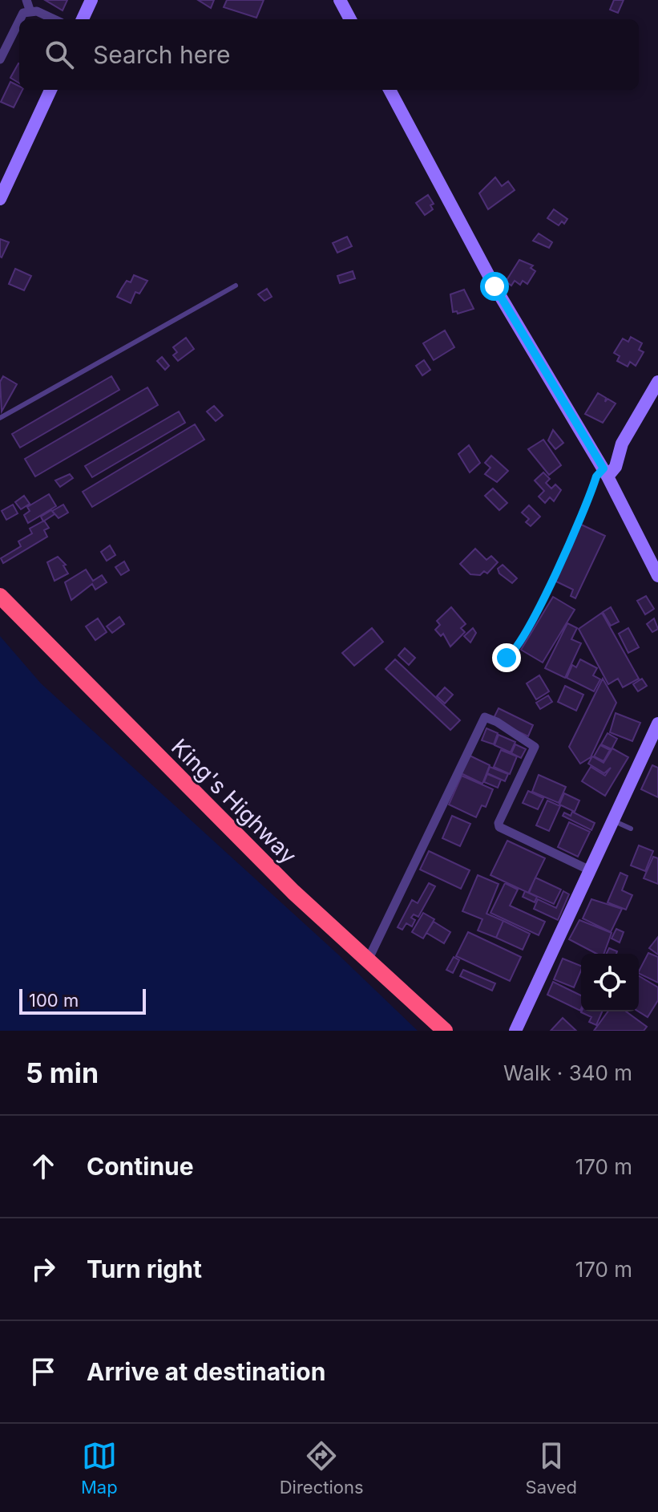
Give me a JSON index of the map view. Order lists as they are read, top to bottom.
{
  "streets": {
    "highway": ["King's Highway"]
  },
  "scale_bar": "100 m",
  "page": {
    "search": "Search here",
    "scale": "100 m",
    "heading": ["5 min", "Walk · 340 m"],
    "list": [
      ["Continue", "170 m"],
      ["Turn right", "170 m"],
      "Arrive at destination"
    ],
    "nav": ["Map", "Directions", "Saved"]
  }
}
